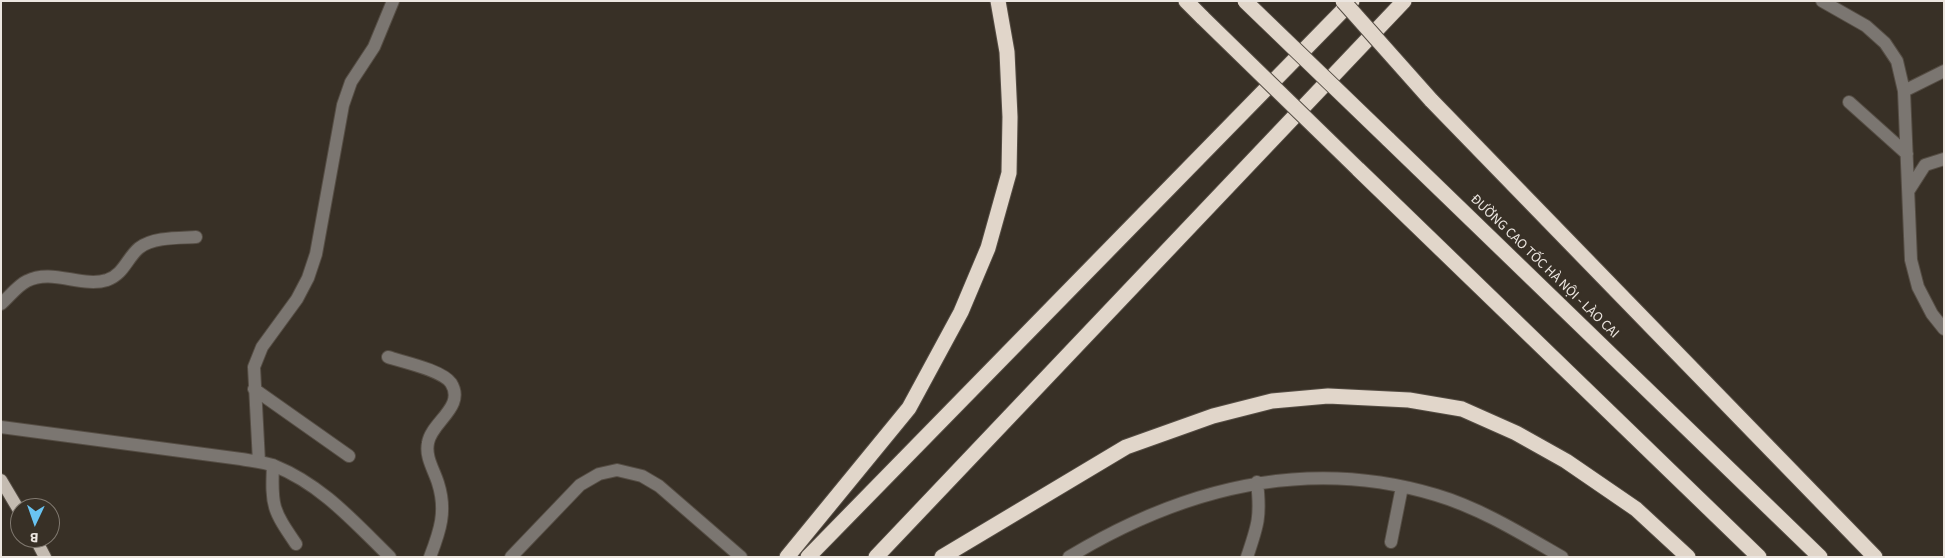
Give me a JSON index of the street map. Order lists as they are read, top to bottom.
{
  "streets": {
    "highway": ["ĐƯỜNG CAO TỐC HÀ NỘI - LÀO CAI"]
  },
  "north": "bottom"
}
